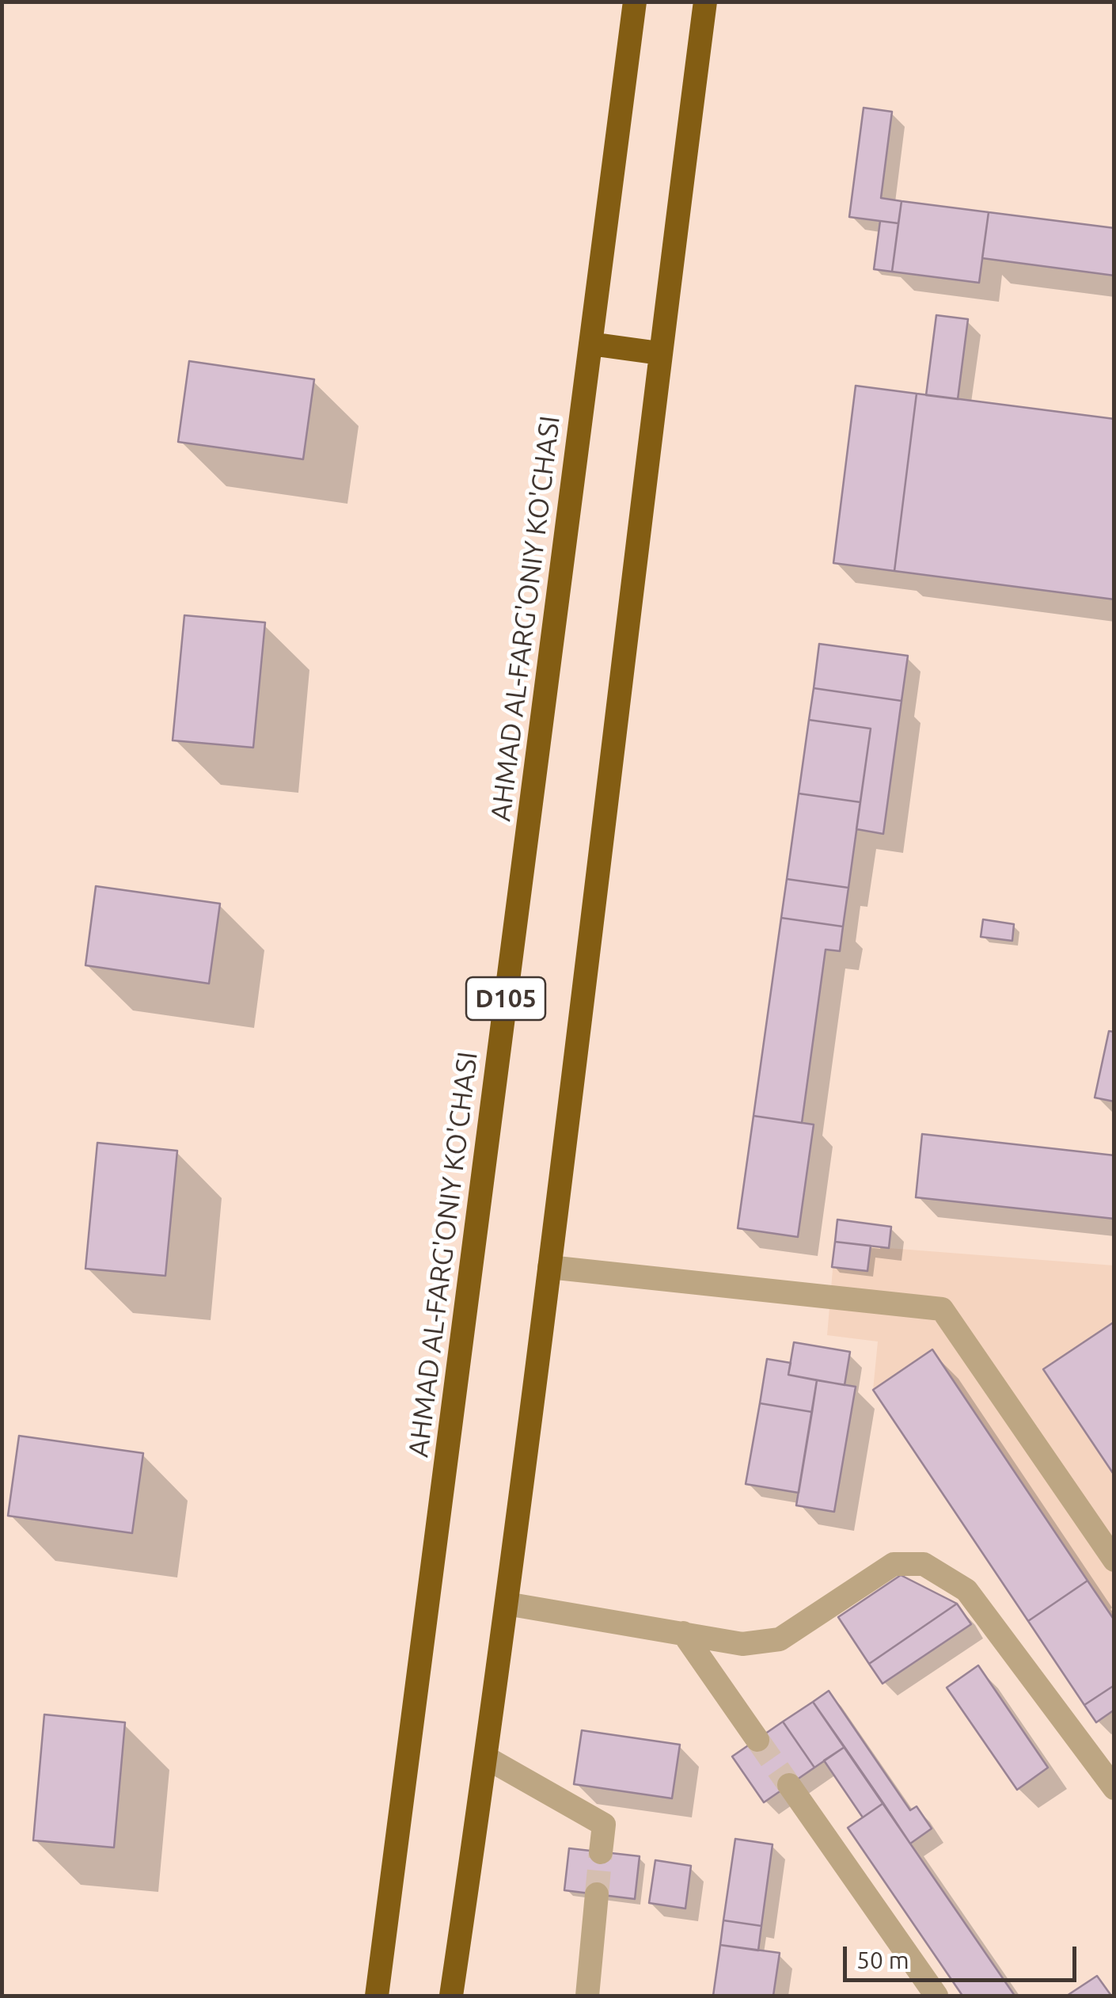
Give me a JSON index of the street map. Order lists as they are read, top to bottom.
{
  "streets": {
    "highway": ["AHMAD AL-FARG'ONIY KO'CHASI", "D105"]
  },
  "scale_bar": "50 m"
}
